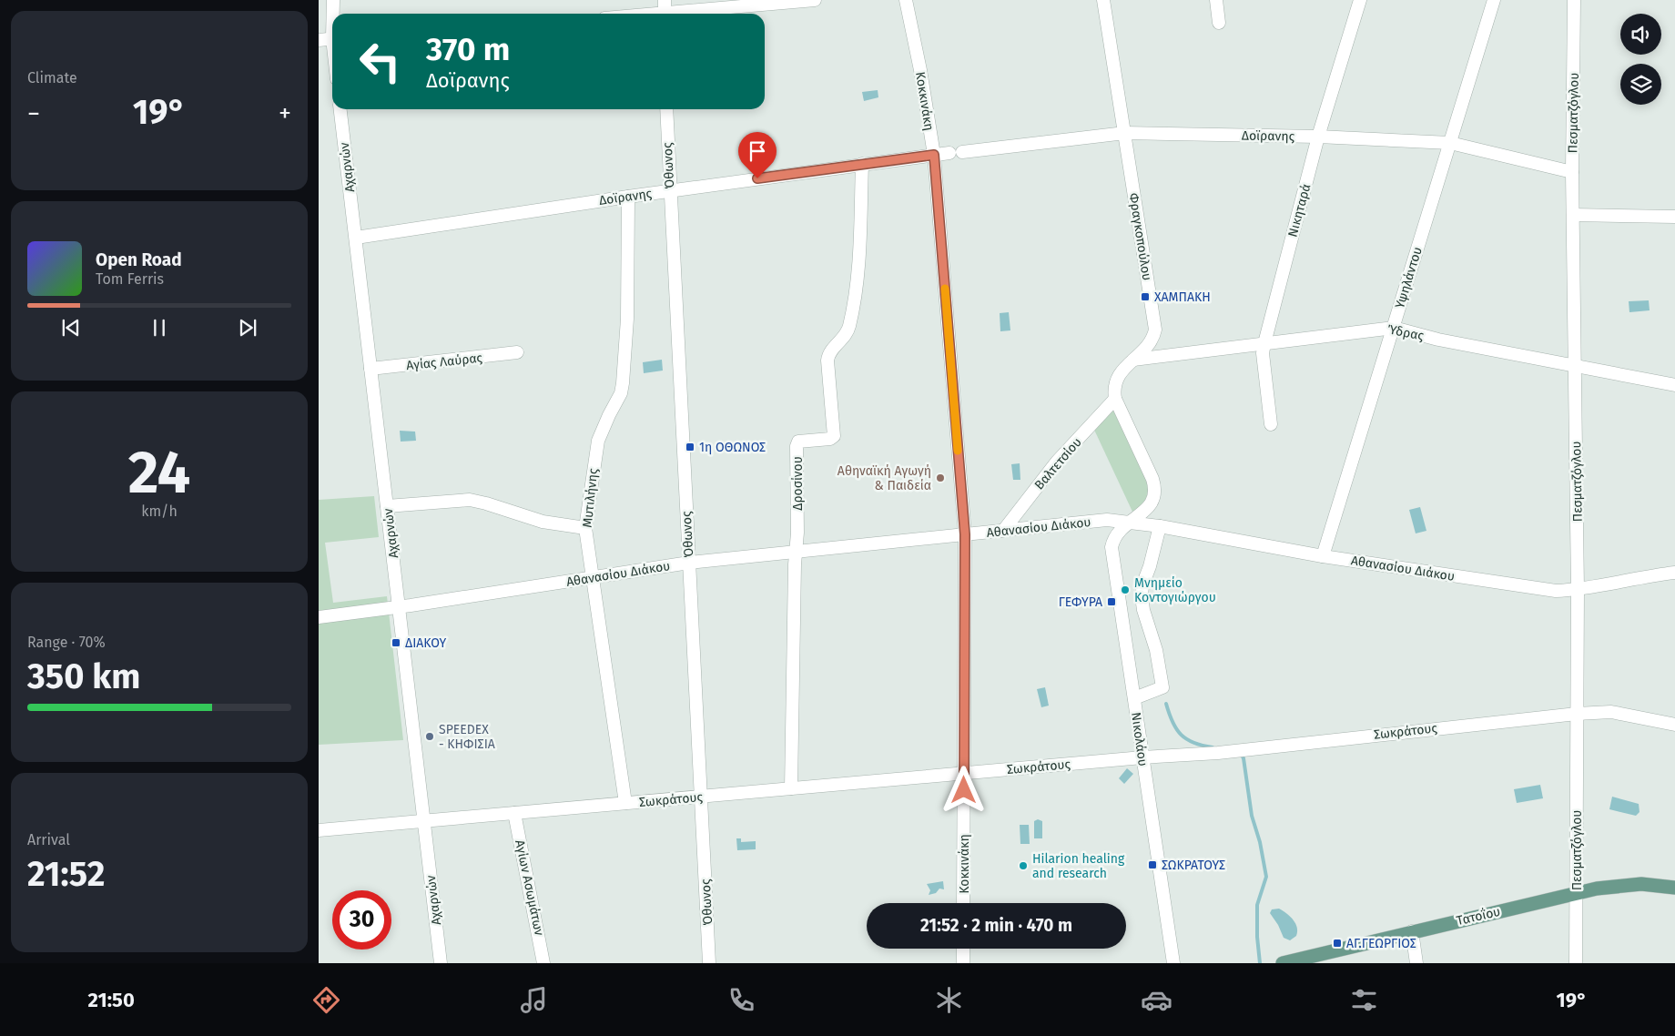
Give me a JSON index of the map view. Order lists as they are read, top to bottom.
{
  "streets": {
    "main road": ["Τατοΐου"],
    "street": [
      "Κοκκινάκη",
      "Πεσματζόγλου",
      "Δοϊρανης",
      "Όθωνος",
      "Αχαρνών",
      "Νικηταρά",
      "Φραγκοπούλου",
      "Υψηλάντου",
      "Ύδρας",
      "Αγίας Λαύρας",
      "Βαλτετσίου",
      "Δροσίνου",
      "Μυτιλήνης",
      "Αθανασίου Διάκου",
      "Σωκράτους",
      "Νικολάου",
      "Αγίων Ασωμάτων"
    ]
  },
  "crossings": [
    ["Κοκκινάκη", "Δοϊρανης"],
    ["Κοκκινάκη", "Αθανασίου Διάκου"],
    ["Κοκκινάκη", "Σωκράτους"],
    ["Πεσματζόγλου", "Δοϊρανης"],
    ["Πεσματζόγλου", "Ύδρας"],
    ["Πεσματζόγλου", "Αθανασίου Διάκου"],
    ["Πεσματζόγλου", "Σωκράτους"],
    ["Πεσματζόγλου", "Τατοΐου"],
    ["Δοϊρανης", "Όθωνος"],
    ["Δοϊρανης", "Αχαρνών"],
    ["Δοϊρανης", "Νικηταρά"],
    ["Δοϊρανης", "Φραγκοπούλου"],
    ["Δοϊρανης", "Υψηλάντου"],
    ["Δοϊρανης", "Δροσίνου"],
    ["Δοϊρανης", "Μυτιλήνης"],
    ["Όθωνος", "Αθανασίου Διάκου"],
    ["Όθωνος", "Σωκράτους"],
    ["Αχαρνών", "Αγίας Λαύρας"],
    ["Αχαρνών", "Αθανασίου Διάκου"],
    ["Αχαρνών", "Σωκράτους"],
    ["Νικηταρά", "Ύδρας"],
    ["Φραγκοπούλου", "Ύδρας"],
    ["Φραγκοπούλου", "Βαλτετσίου"],
    ["Υψηλάντου", "Ύδρας"],
    ["Υψηλάντου", "Αθανασίου Διάκου"],
    ["Βαλτετσίου", "Αθανασίου Διάκου"],
    ["Δροσίνου", "Αθανασίου Διάκου"],
    ["Δροσίνου", "Σωκράτους"],
    ["Μυτιλήνης", "Αθανασίου Διάκου"],
    ["Μυτιλήνης", "Σωκράτους"],
    ["Αθανασίου Διάκου", "Νικολάου"],
    ["Σωκράτους", "Νικολάου"],
    ["Σωκράτους", "Αγίων Ασωμάτων"]
  ],
  "places": {
    "transit": [
      "ΧΑΜΠΑΚΗ",
      "1η ΟΘΩΝΟΣ",
      "ΓΕΦΥΡΑ",
      "ΔΙΑΚΟΥ",
      "ΣΩΚΡΑΤΟΥΣ",
      "ΑΓ.ΓΕΩΡΓΙΟΣ"
    ],
    "other": [
      "Αθηναϊκή Αγωγή & Παιδεία",
      "Μνημείο Κοντογιώργου",
      "SPEEDEX - ΚΗΦΙΣΙΑ",
      "Hilarion healing and research"
    ]
  },
  "page": {
    "tile": [
      "Climate",
      ["24", "km/h"],
      ["Range · 70%", "350 km"],
      ["Arrival", "21:52"]
    ],
    "turn": ["370 m", "Δοϊρανης"],
    "heat": ["−", "19°", "+"],
    "song": ["Open Road", "Tom Ferris"],
    "limit": "30",
    "trip": "21:52 · 2 min · 470 m",
    "tabs": ["21:50", "19°"]
  }
}
